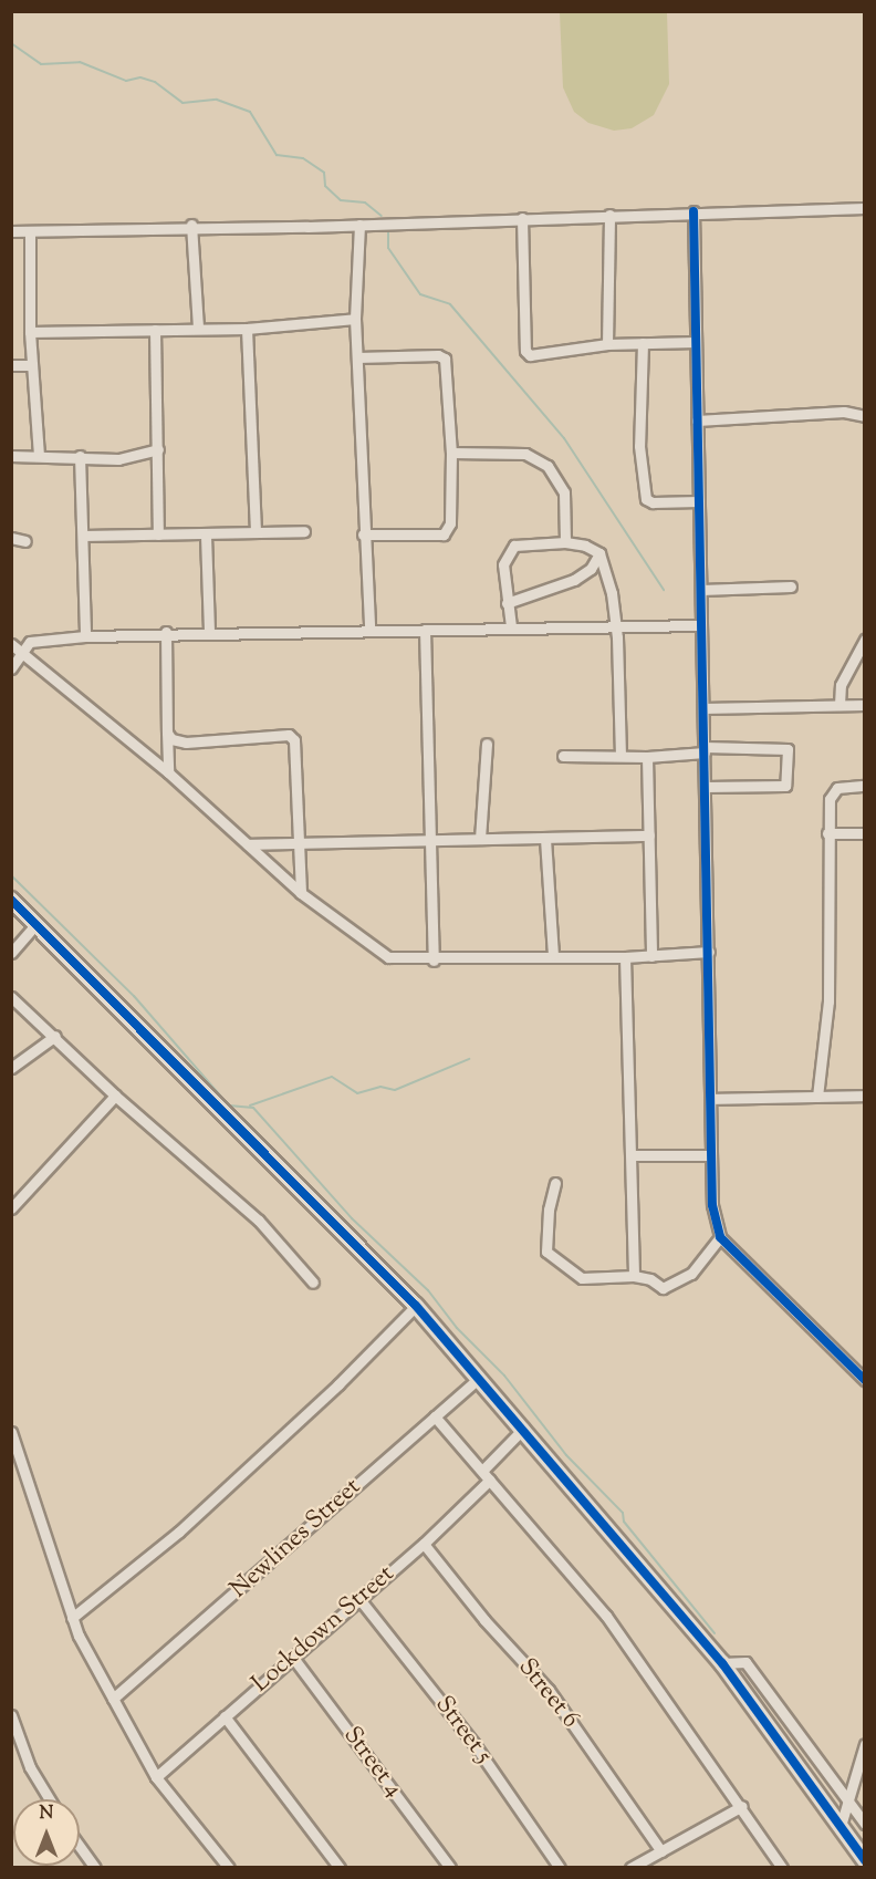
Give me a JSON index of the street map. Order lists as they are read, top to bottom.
{
  "streets": {
    "street": [
      "Newlines Street",
      "Lockdown Street",
      "Street 6",
      "Street 5",
      "Street 4"
    ]
  },
  "crossings": [
    ["Lockdown Street", "Street 6"],
    ["Lockdown Street", "Street 5"],
    ["Lockdown Street", "Street 4"]
  ],
  "north": "top"
}
